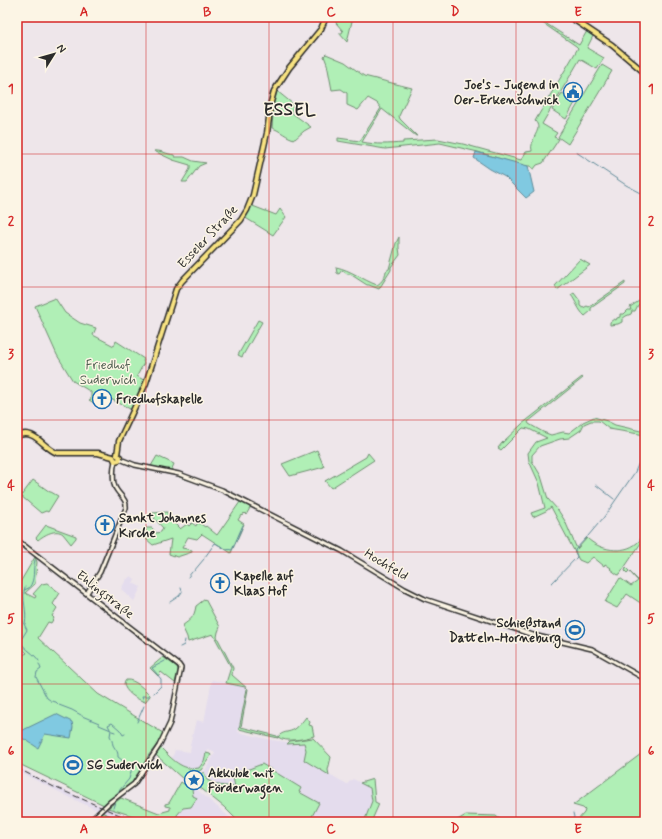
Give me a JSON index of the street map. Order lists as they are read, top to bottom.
{
  "streets": {
    "main road": ["Esseler Straße"],
    "street": ["Hochfeld", "Ehlingstraße"]
  },
  "crossings": [
    ["Esseler Straße", "Hochfeld"]
  ],
  "districts": ["ESSEL"],
  "parks": ["Friedhof Suderwich"],
  "places": {
    "public building": ["Joe's - Jugend in Oer-Erkenschwick"],
    "church": ["Friedhofskapelle", "Sankt Johannes Kirche", "Kapelle auf Klaas Hof"],
    "sports": ["Schießstand Datteln-Horneburg", "SG Suderwich"],
    "place": ["Akkulok mit Förderwagen"]
  },
  "north": "top right",
  "grid": {
    "columns": [
      "A",
      "B",
      "C",
      "D",
      "E"
    ],
    "rows": [
      "1",
      "2",
      "3",
      "4",
      "5",
      "6"
    ]
  }
}
